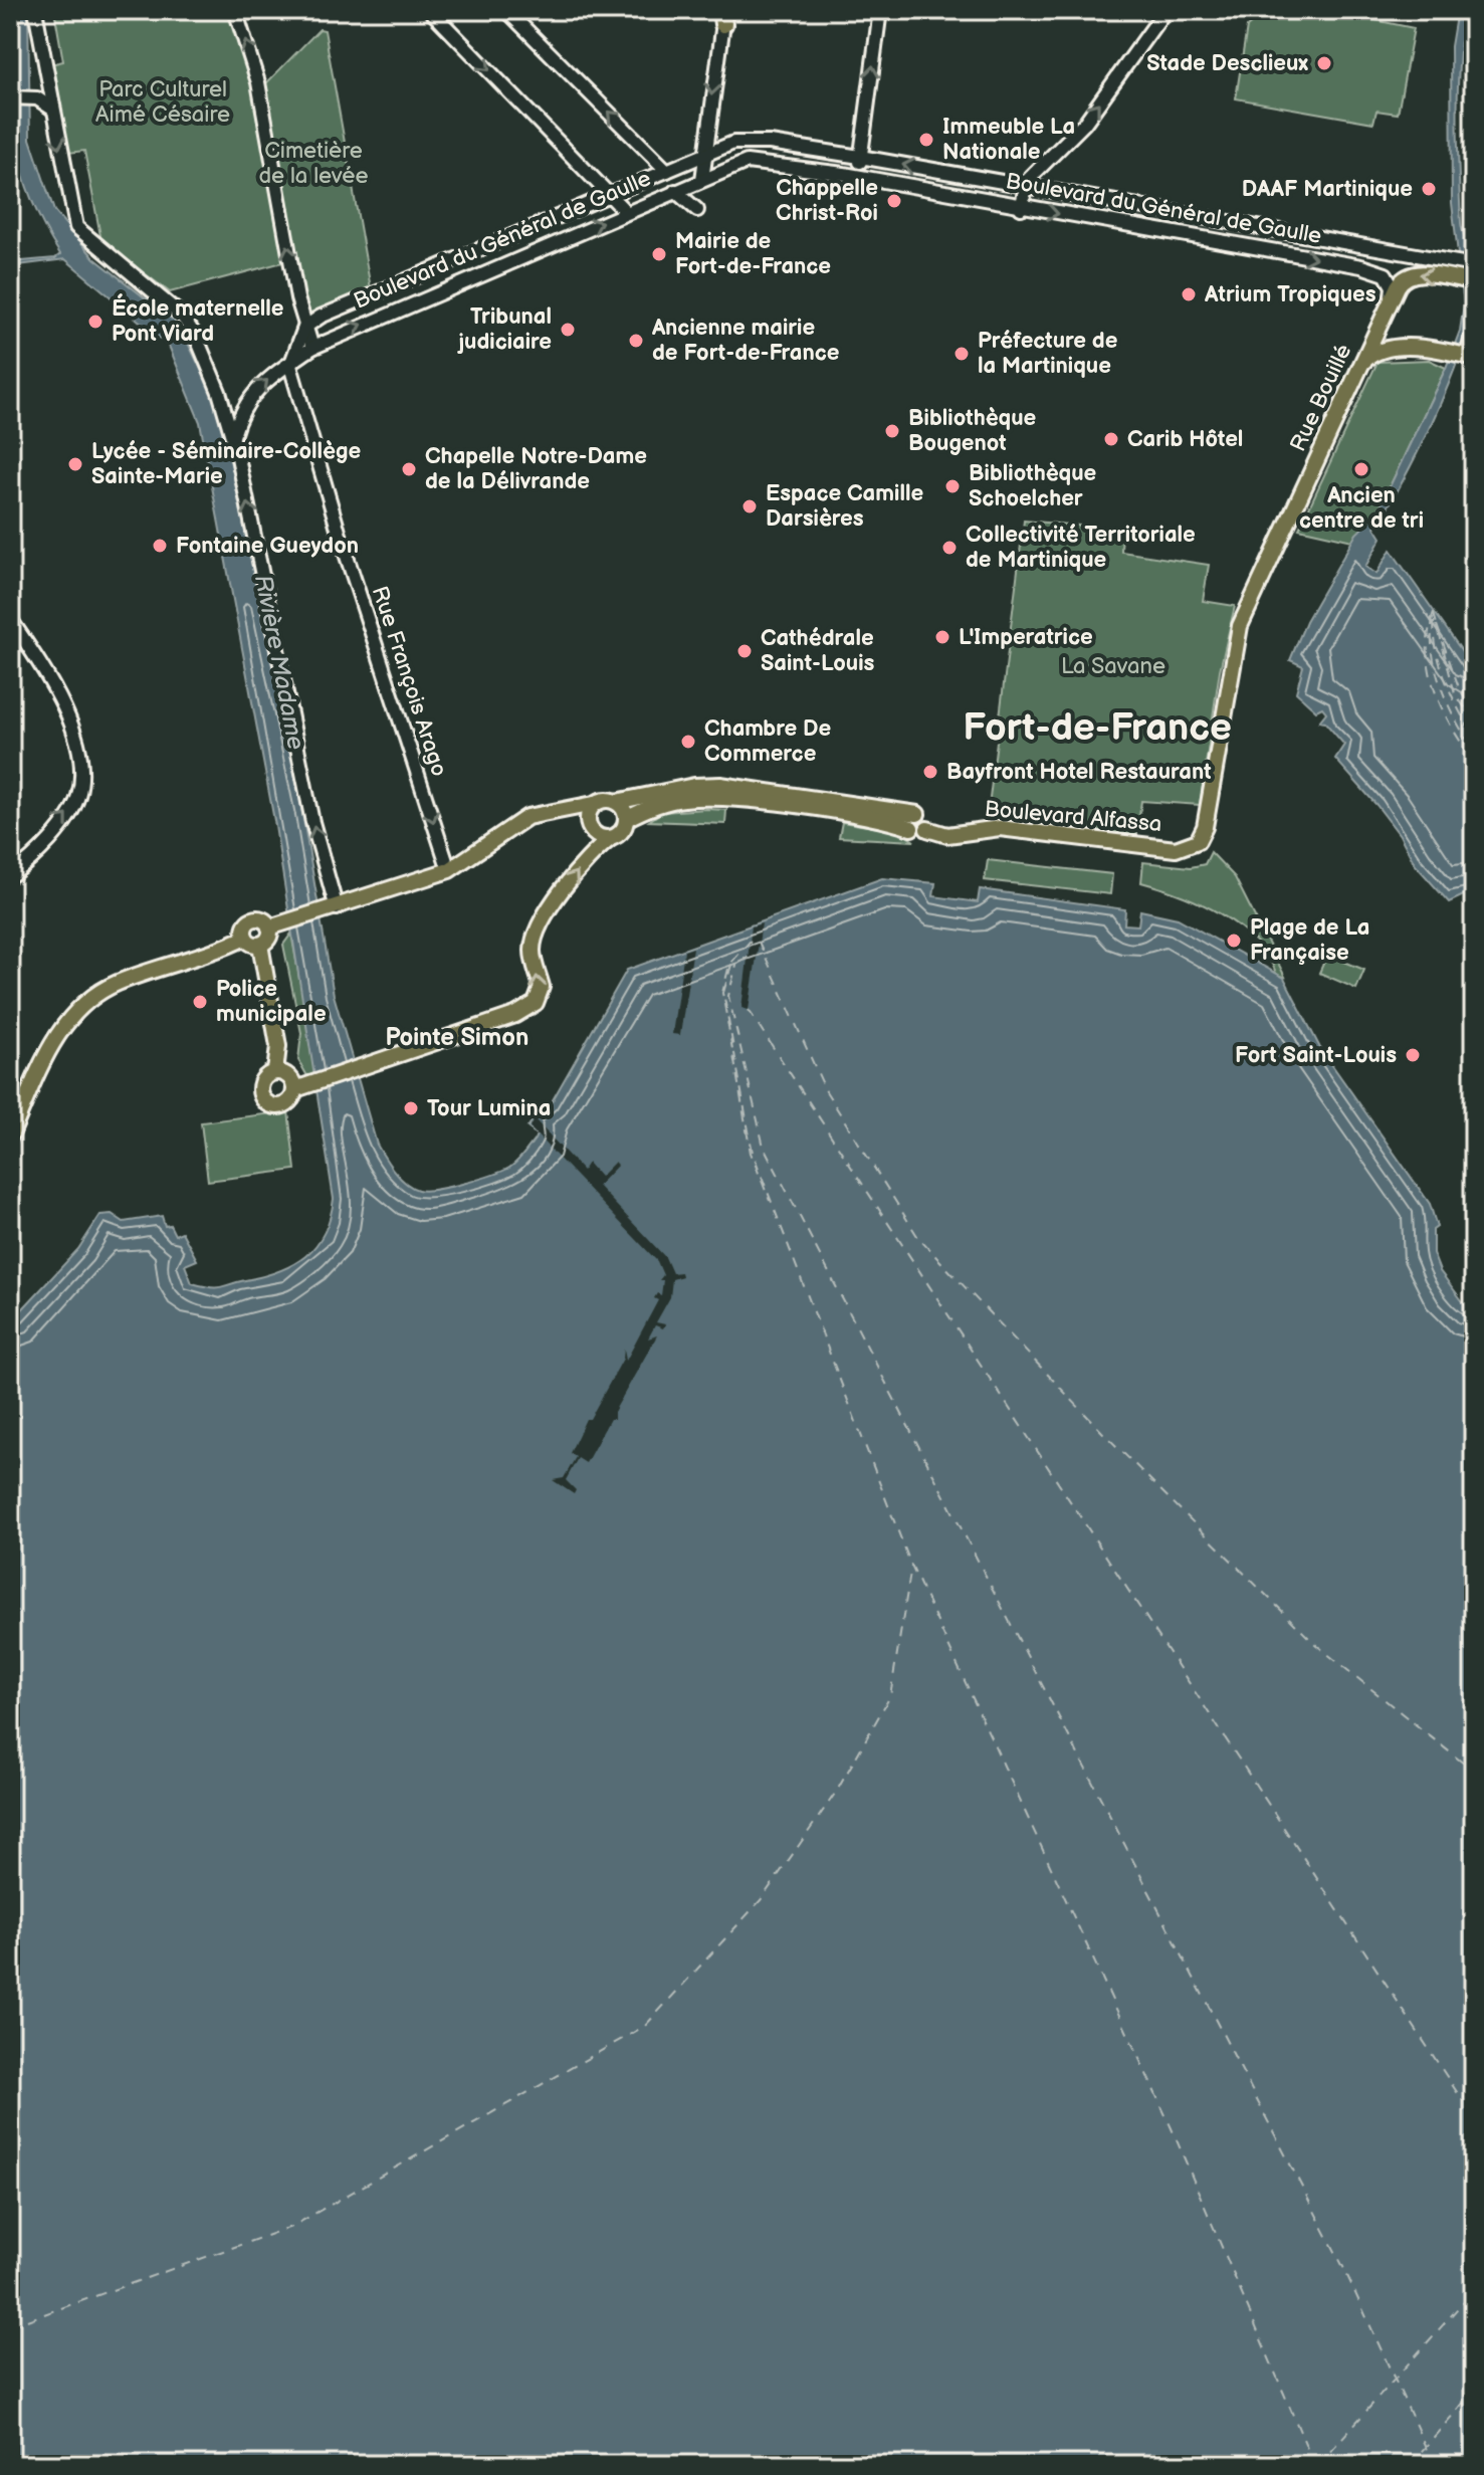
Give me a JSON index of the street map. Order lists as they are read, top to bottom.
{
  "streets": {
    "main road": [
      "Boulevard du Général de Gaulle",
      "Rue Bouillé",
      "Rue François Arago",
      "Boulevard Alfassa"
    ]
  },
  "crossings": [
    ["Boulevard du Général de Gaulle", "Rue Bouillé"],
    ["Boulevard du Général de Gaulle", "Rue François Arago"],
    ["Rue Bouillé", "Boulevard Alfassa"]
  ],
  "districts": ["Fort-de-France", "Pointe Simon"],
  "water": ["Rivière Madame"],
  "parks": ["Parc Culturel Aimé Césaire", "Cimetière de la levée", "La Savane"],
  "places": [
    "Stade Desclieux",
    "Immeuble La Nationale",
    "DAAF Martinique",
    "Chappelle Christ-Roi",
    "Mairie de Fort-de-France",
    "Atrium Tropiques",
    "École maternelle Pont Viard",
    "Tribunal judiciaire",
    "Ancienne mairie de Fort-de-France",
    "Préfecture de la Martinique",
    "Bibliothèque Bougenot",
    "Carib Hôtel",
    "Lycée - Séminaire-Collège Sainte-Marie",
    "Chapelle Notre-Dame de la Délivrande",
    "Ancien centre de tri",
    "Bibliothèque Schoelcher",
    "Espace Camille Darsières",
    "Fontaine Gueydon",
    "Collectivité Territoriale de Martinique",
    "L'Imperatrice",
    "Cathédrale Saint-Louis",
    "Chambre De Commerce",
    "Bayfront Hotel Restaurant",
    "Plage de La Française",
    "Police municipale",
    "Fort Saint-Louis",
    "Tour Lumina"
  ]
}
